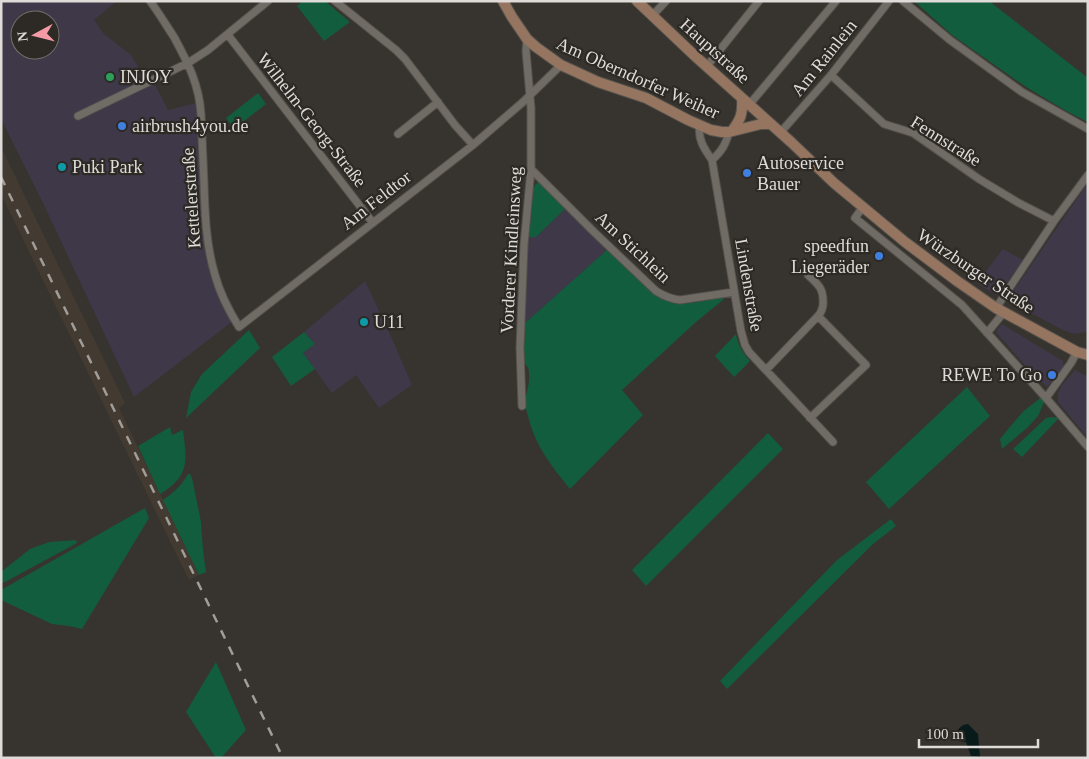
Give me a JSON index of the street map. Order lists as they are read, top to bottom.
{
  "streets": {
    "main road": ["Hauptstraße", "Am Oberndorfer Weiher", "Würzburger Straße"],
    "street": [
      "Am Rainlein",
      "Wilhelm-Georg-Straße",
      "Fennstraße",
      "Kettelerstraße",
      "Am Feldtor",
      "Am Stichlein",
      "Vorderer Kindleinsweg",
      "Lindenstraße"
    ]
  },
  "crossings": [
    ["Hauptstraße", "Am Oberndorfer Weiher"],
    ["Hauptstraße", "Würzburger Straße"],
    ["Am Rainlein", "Fennstraße"],
    ["Am Rainlein", "Würzburger Straße"],
    ["Am Oberndorfer Weiher", "Am Feldtor"],
    ["Am Oberndorfer Weiher", "Würzburger Straße"],
    ["Am Oberndorfer Weiher", "Lindenstraße"],
    ["Wilhelm-Georg-Straße", "Am Feldtor"],
    ["Kettelerstraße", "Am Feldtor"],
    ["Am Feldtor", "Vorderer Kindleinsweg"],
    ["Am Stichlein", "Vorderer Kindleinsweg"],
    ["Am Stichlein", "Lindenstraße"]
  ],
  "places": [
    "INJOY",
    "airbrush4you.de",
    "Puki Park",
    "Autoservice Bauer",
    "speedfun Liegeräder",
    "U11",
    "REWE To Go"
  ],
  "scale_bar": "100 m",
  "north": "left"
}
